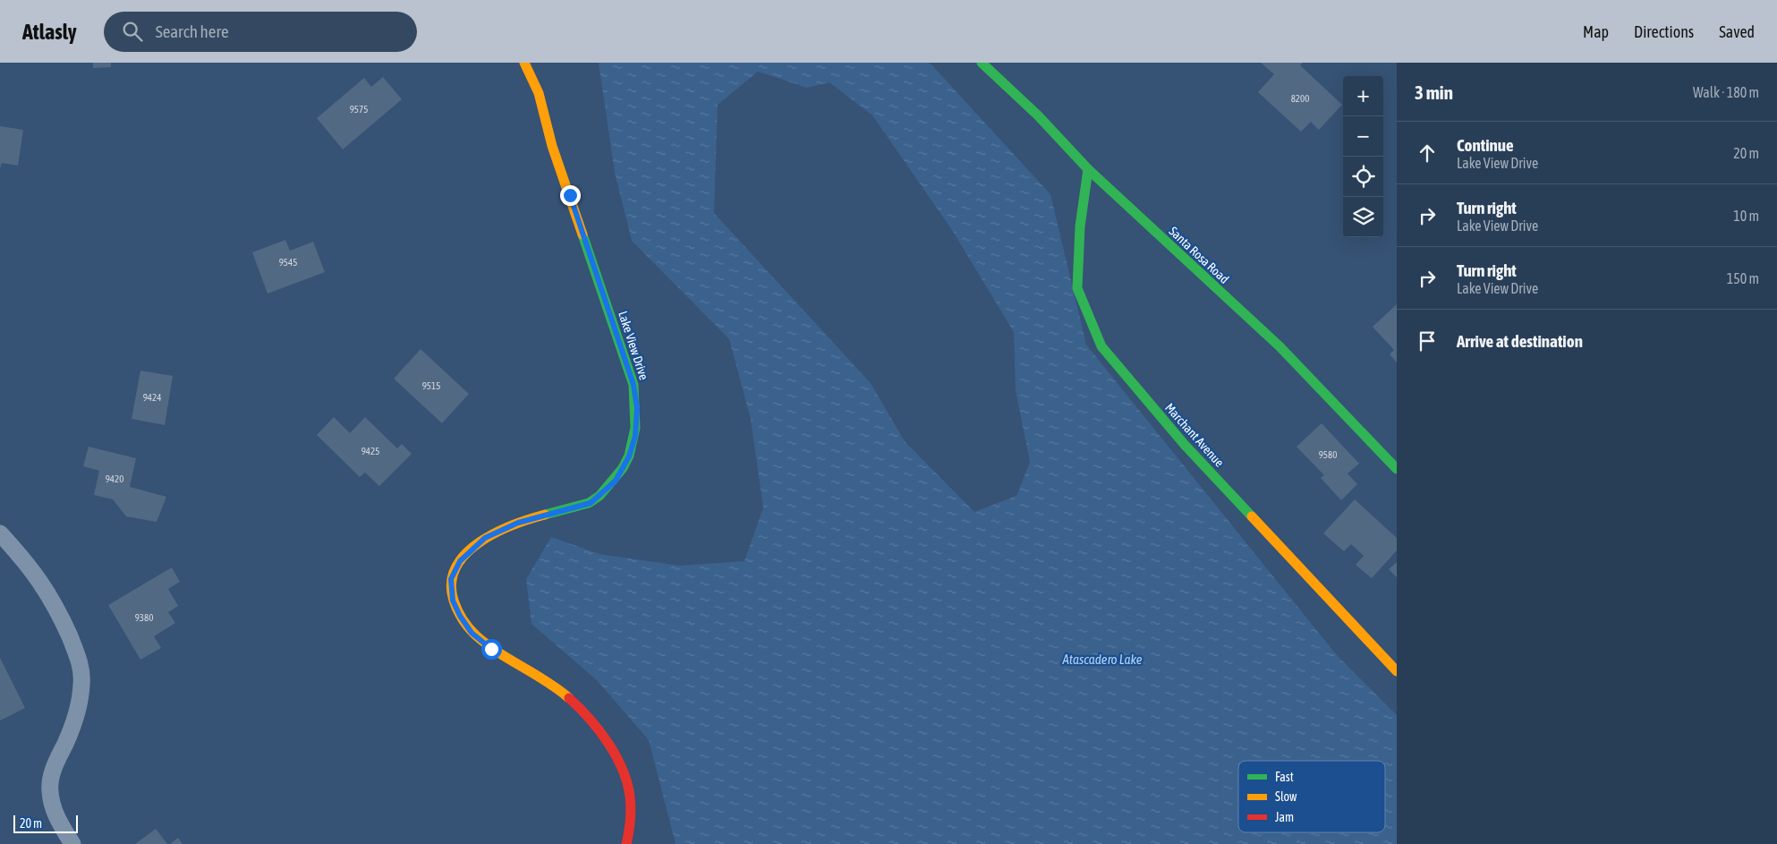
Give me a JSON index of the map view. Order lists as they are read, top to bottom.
{
  "streets": {
    "street": ["Santa Rosa Road", "Lake View Drive", "Marchant Avenue"]
  },
  "crossings": [
    ["Santa Rosa Road", "Marchant Avenue"]
  ],
  "water": ["Atascadero Lake"],
  "house_numbers": [
    "8200",
    "9575",
    "9545",
    "9515",
    "9424",
    "9425",
    "9580",
    "9420",
    "9380"
  ],
  "legend": ["Fast", "Slow", "Jam"],
  "scale_bar": "20 m",
  "page": {
    "header": "Atlasly",
    "search": "Search here",
    "nav": ["Map", "Directions", "Saved"],
    "heading": ["3 min", "Walk · 180 m"],
    "map_buttons": ["+", "−"],
    "list": [
      ["Continue", "Lake View Drive", "20 m"],
      ["Turn right", "Lake View Drive", "10 m"],
      ["Turn right", "Lake View Drive", "150 m"],
      "Arrive at destination"
    ],
    "scale": "20 m"
  }
}
